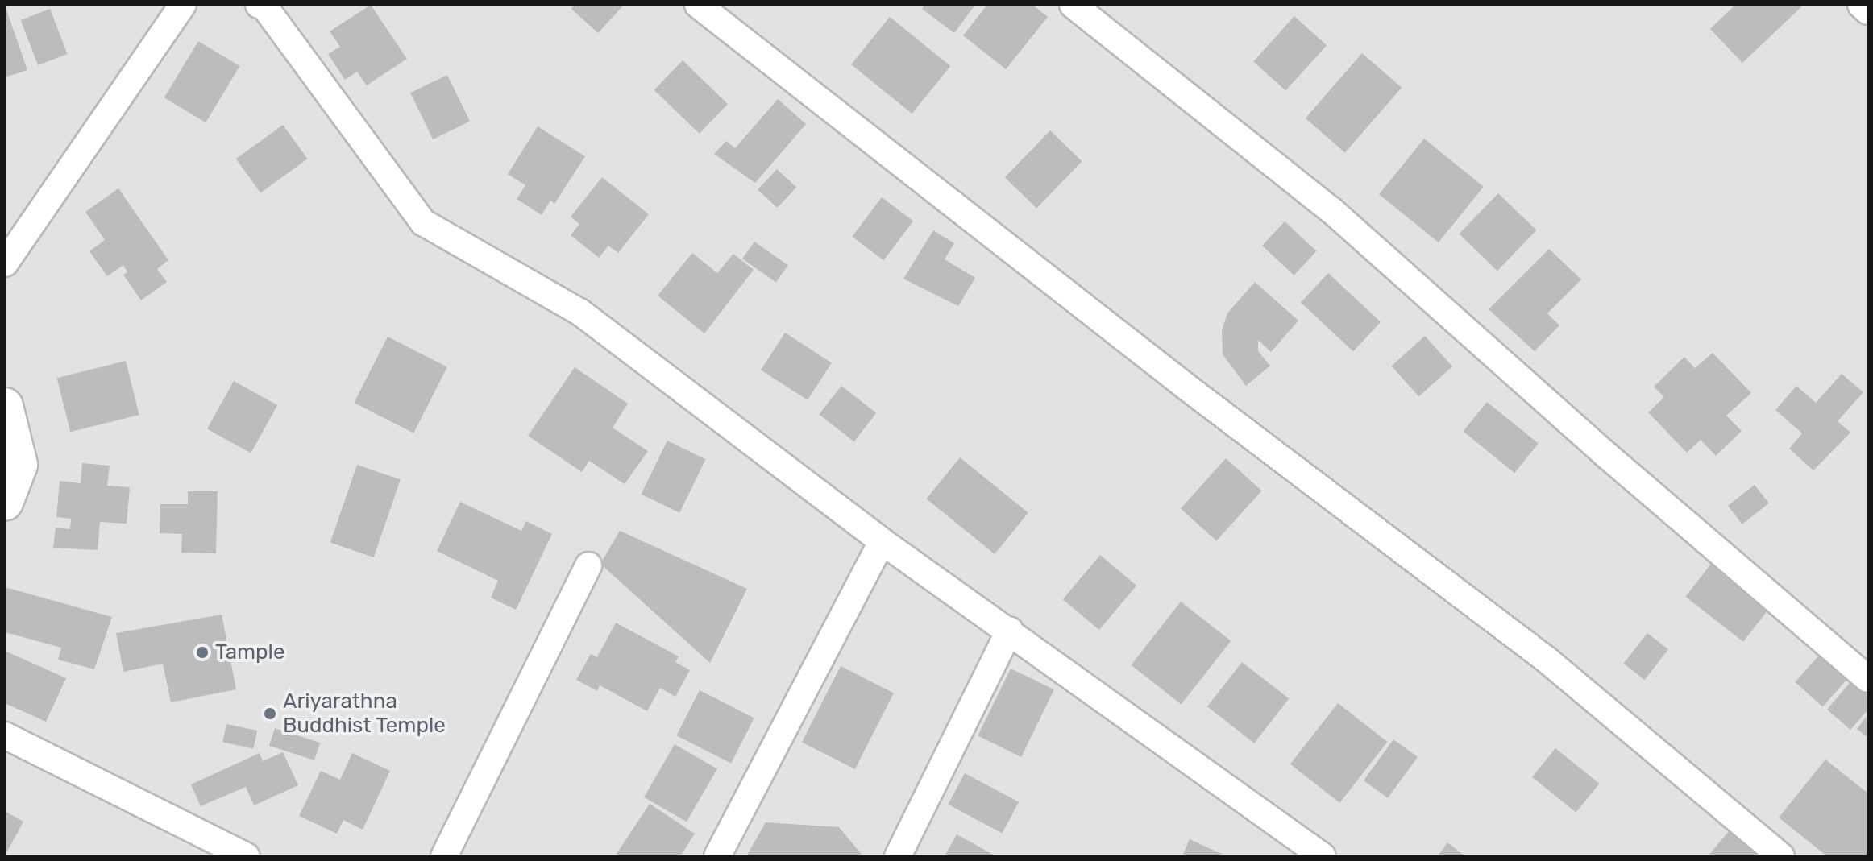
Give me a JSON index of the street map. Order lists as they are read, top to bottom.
{
  "places": ["Tample", "Ariyarathna Buddhist Temple"]
}
